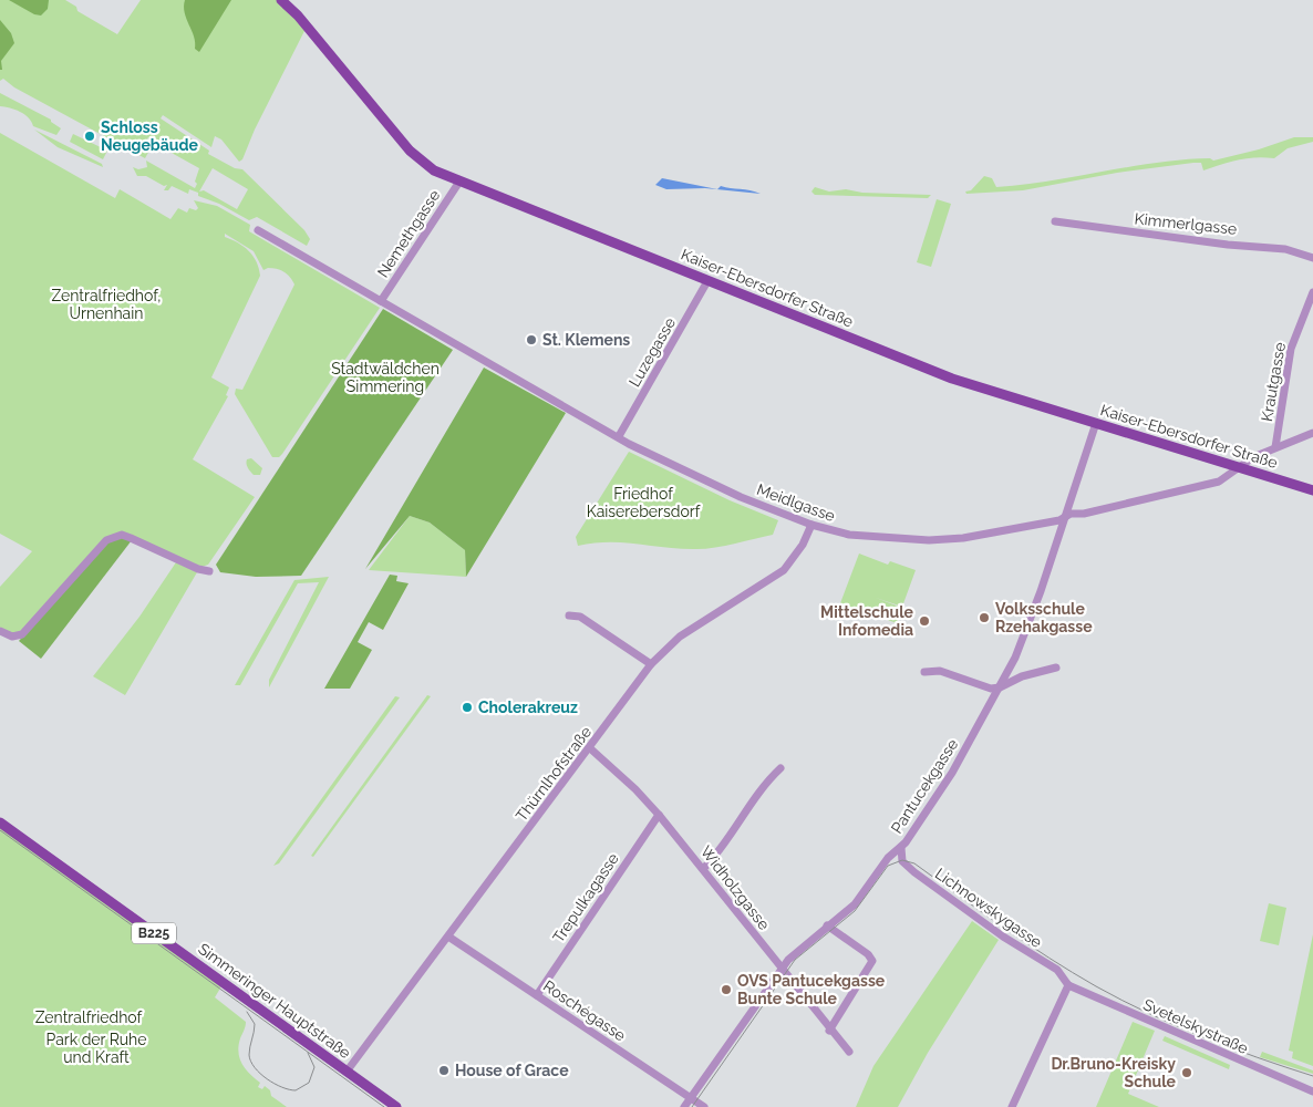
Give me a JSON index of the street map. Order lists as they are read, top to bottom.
{
  "streets": {
    "main road": ["Kaiser-Ebersdorfer Straße", "B225", "Simmeringer Hauptstraße"],
    "street": [
      "Kimmerlgasse",
      "Nemethgasse",
      "Luzegasse",
      "Krautgasse",
      "Meidlgasse",
      "Thürnlhofstraße",
      "Pantucekgasse",
      "Widholzgasse",
      "Trepulkagasse",
      "Lichnowskygasse",
      "Roschégasse",
      "Svetelskystraße"
    ]
  },
  "crossings": [
    ["Nemethgasse", "Kaiser-Ebersdorfer Straße"],
    ["Nemethgasse", "Meidlgasse"],
    ["Kaiser-Ebersdorfer Straße", "Luzegasse"],
    ["Kaiser-Ebersdorfer Straße", "Meidlgasse"],
    ["Kaiser-Ebersdorfer Straße", "Pantucekgasse"],
    ["Luzegasse", "Meidlgasse"],
    ["Krautgasse", "Meidlgasse"],
    ["Meidlgasse", "Thürnlhofstraße"],
    ["Meidlgasse", "Pantucekgasse"],
    ["Thürnlhofstraße", "Widholzgasse"],
    ["Thürnlhofstraße", "Simmeringer Hauptstraße"],
    ["Thürnlhofstraße", "Roschégasse"],
    ["Pantucekgasse", "Widholzgasse"],
    ["Pantucekgasse", "Lichnowskygasse"],
    ["Pantucekgasse", "Roschégasse"],
    ["Widholzgasse", "Trepulkagasse"],
    ["Trepulkagasse", "Roschégasse"],
    ["Lichnowskygasse", "Svetelskystraße"]
  ],
  "parks": [
    "Zentralfriedhof, Urnenhain",
    "Stadtwäldchen Simmering",
    "Friedhof Kaiserebersdorf",
    "Zentralfriedhof",
    "Park der Ruhe und Kraft"
  ],
  "places": [
    "Schloss Neugebäude",
    "St. Klemens",
    "Volksschule Rzehakgasse",
    "Mittelschule Infomedia",
    "Cholerakreuz",
    "OVS Pantucekgasse Bunte Schule",
    "House of Grace",
    "Dr.Bruno-Kreisky Schule"
  ]
}
